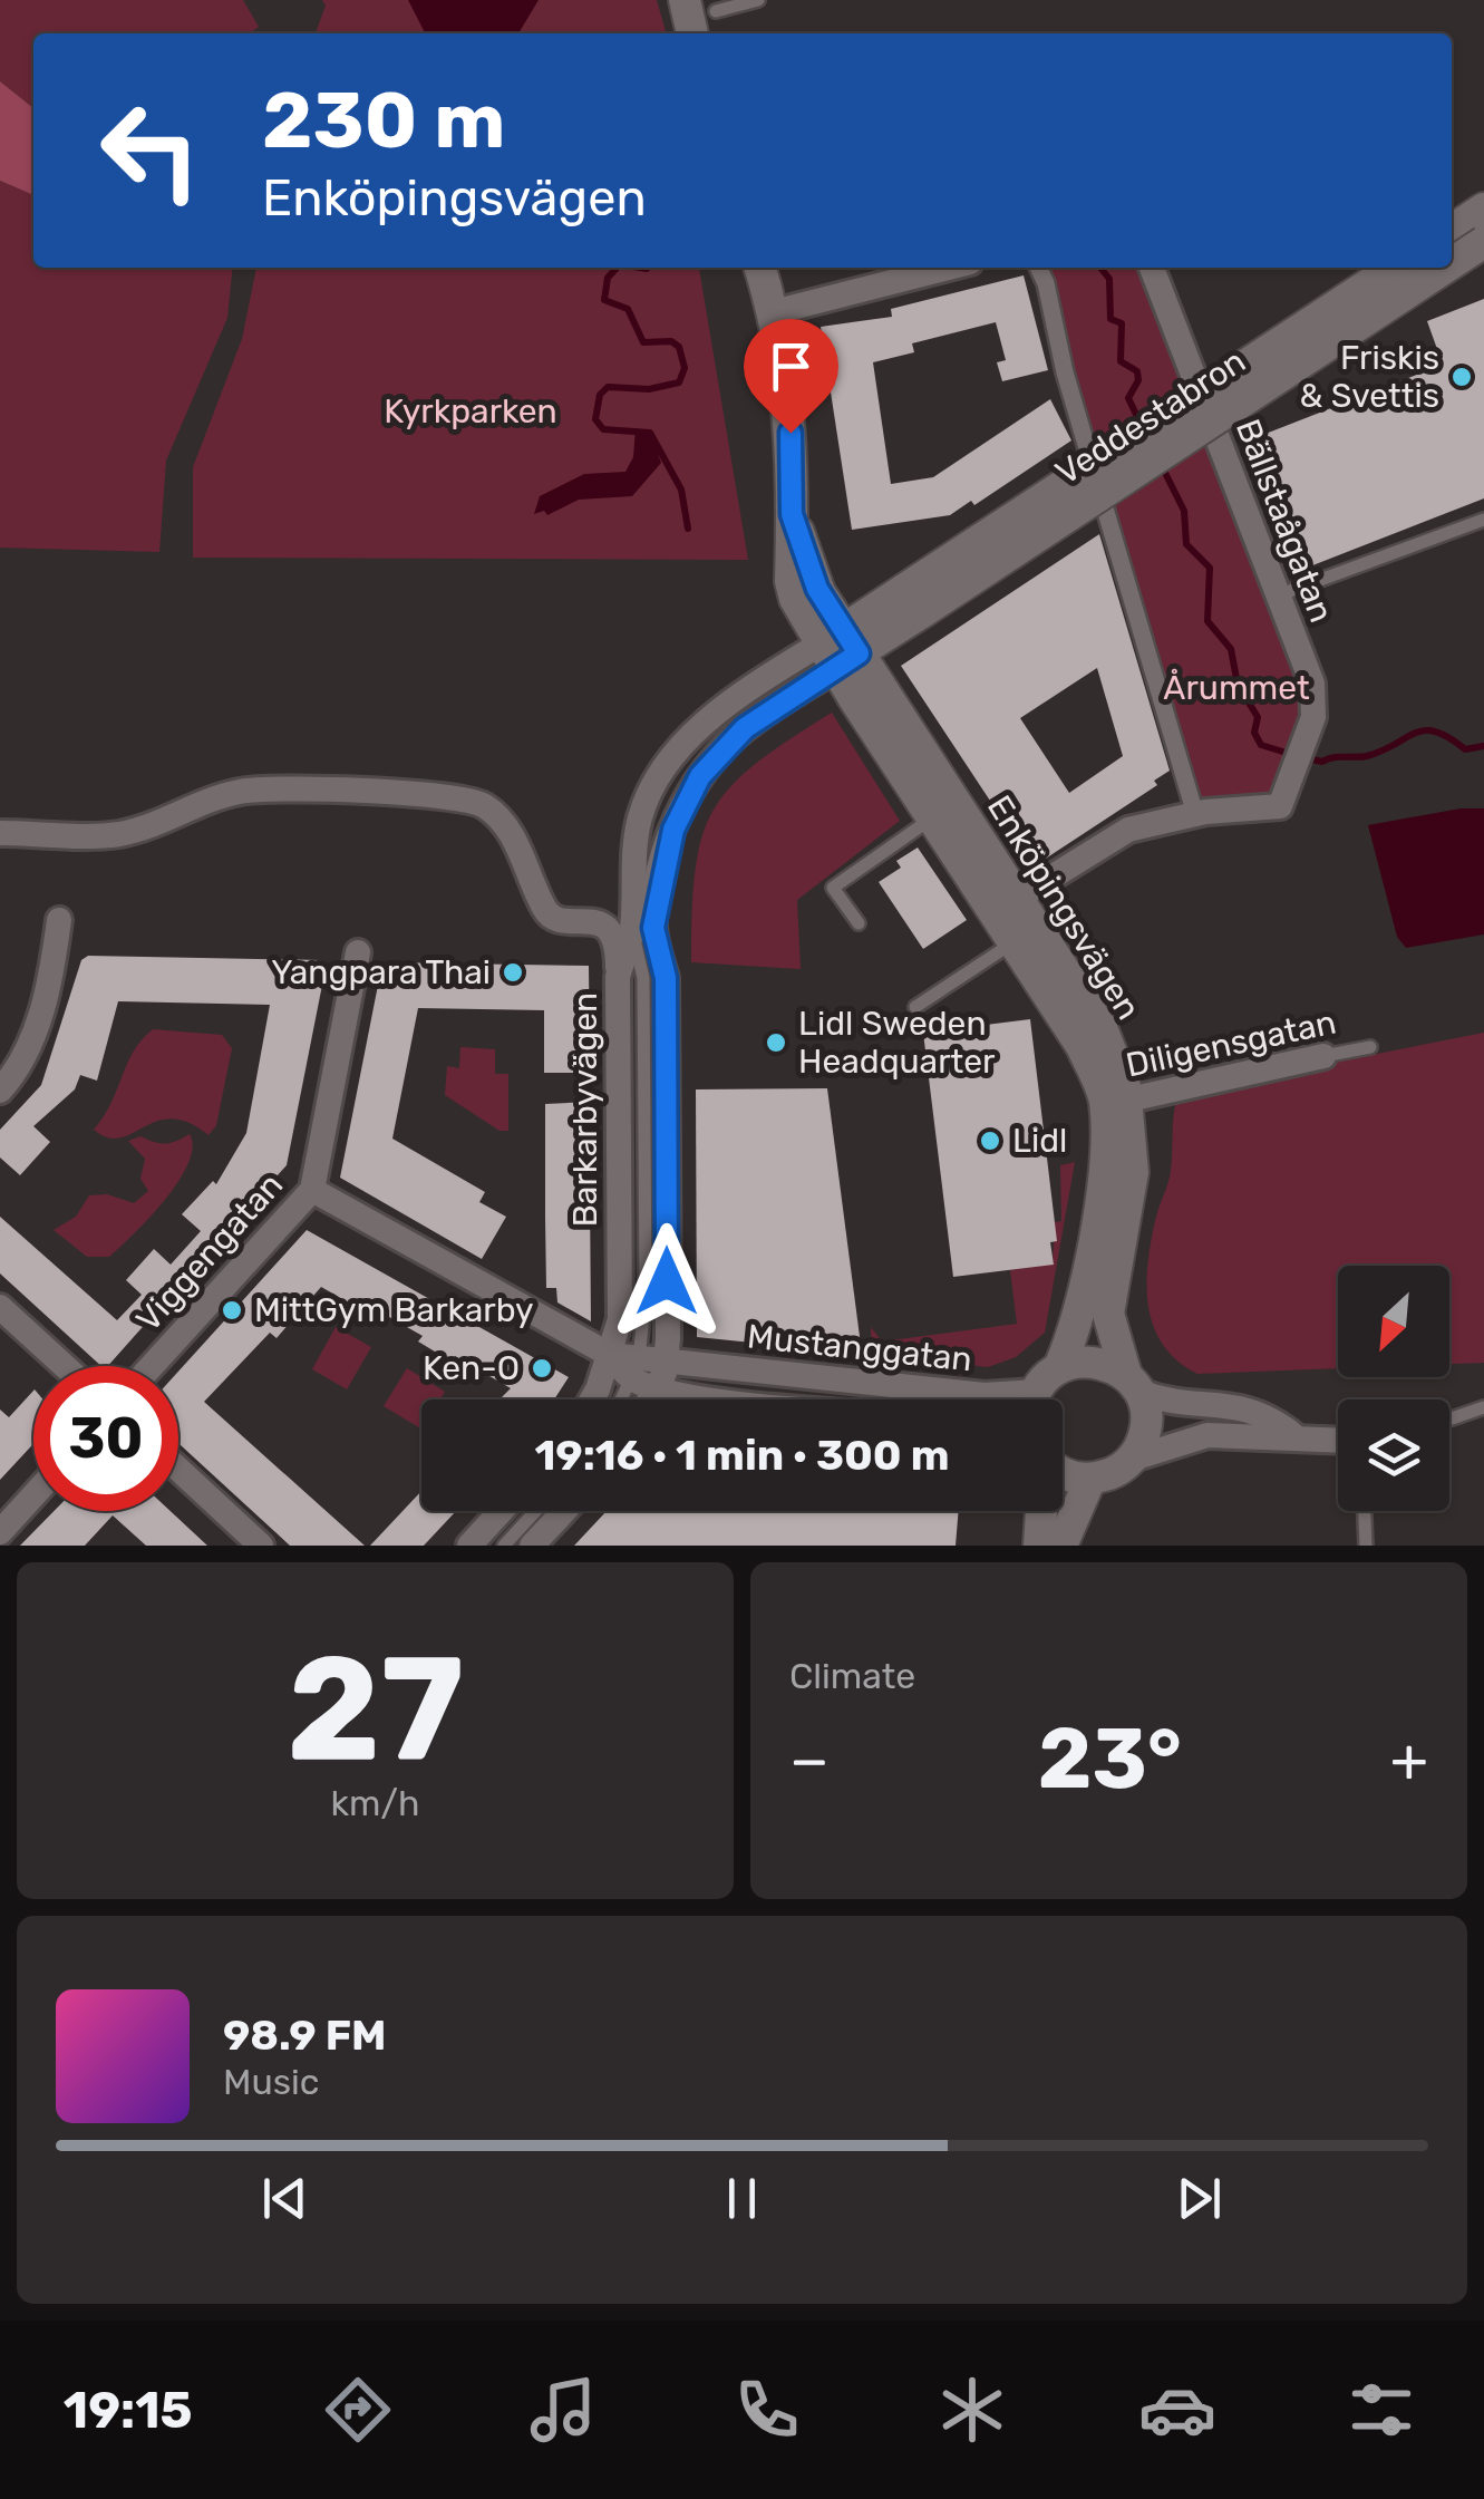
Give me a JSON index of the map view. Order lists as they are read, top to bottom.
{
  "streets": {
    "street": [
      "Veddestabron",
      "Bällstaågatan",
      "Enköpingsvägen",
      "Diligensgatan",
      "Barkarbyvägen",
      "Viggengatan",
      "Mustanggatan"
    ]
  },
  "crossings": [
    ["Veddestabron", "Enköpingsvägen"],
    ["Veddestabron", "Barkarbyvägen"],
    ["Enköpingsvägen", "Diligensgatan"],
    ["Enköpingsvägen", "Barkarbyvägen"],
    ["Barkarbyvägen", "Mustanggatan"],
    ["Viggengatan", "Mustanggatan"]
  ],
  "parks": ["Kyrkparken", "Årummet"],
  "places": [
    "Friskis & Svettis",
    "Yangpara Thai",
    "Lidl Sweden Headquarter",
    "Lidl",
    "MittGym Barkarby",
    "Ken-O"
  ],
  "north": "bottom left",
  "page": {
    "turn": ["230 m", "Enköpingsvägen"],
    "limit": "30",
    "trip": "19:16 · 1 min · 300 m",
    "tile": [
      ["27", "km/h"],
      "Climate"
    ],
    "heat": ["−", "23°", "+"],
    "song": ["98.9 FM", "Music"],
    "tabs": "19:15"
  }
}
